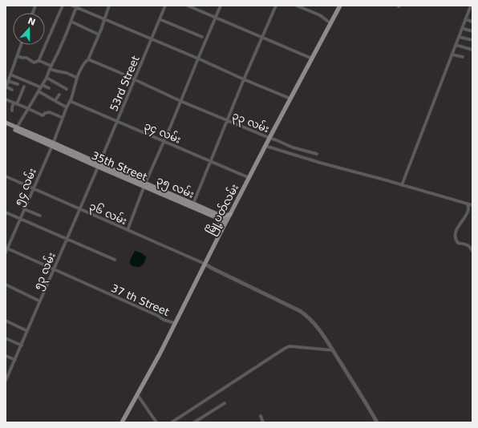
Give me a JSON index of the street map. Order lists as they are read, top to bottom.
{
  "streets": {
    "main road": ["35th Street", "၃၅ လမ်း", "မြို့ပတ်လမ်း"],
    "street": [
      "53rd Street",
      "၃၃ လမ်း",
      "၃၄ လမ်း",
      "၅၄ လမ်း",
      "၃၆ လမ်း",
      "၅၃ လမ်း",
      "37 th Street"
    ]
  },
  "crossings": [
    ["53rd Street", "၃၃ လမ်း"],
    ["53rd Street", "၃၄ လမ်း"],
    ["53rd Street", "35th Street"],
    ["53rd Street", "၃၅ လမ်း"],
    ["53rd Street", "၅၃ လမ်း"],
    ["၃၃ လမ်း", "၅၄ လမ်း"],
    ["၃၃ လမ်း", "မြို့ပတ်လမ်း"],
    ["၃၄ လမ်း", "၅၄ လမ်း"],
    ["၃၄ လမ်း", "မြို့ပတ်လမ်း"],
    ["35th Street", "၅၄ လမ်း"],
    ["35th Street", "၃၅ လမ်း"],
    ["35th Street", "မြို့ပတ်လမ်း"],
    ["35th Street", "၅၃ လမ်း"],
    ["၅၄ လမ်း", "၃၆ လမ်း"],
    ["၅၄ လမ်း", "37 th Street"],
    ["၃၅ လမ်း", "၅၃ လမ်း"],
    ["မြို့ပတ်လမ်း", "၃၆ လမ်း"],
    ["မြို့ပတ်လမ်း", "37 th Street"],
    ["၃၆ လမ်း", "၅၃ လမ်း"],
    ["၅၃ လမ်း", "37 th Street"]
  ],
  "north": "top"
}
